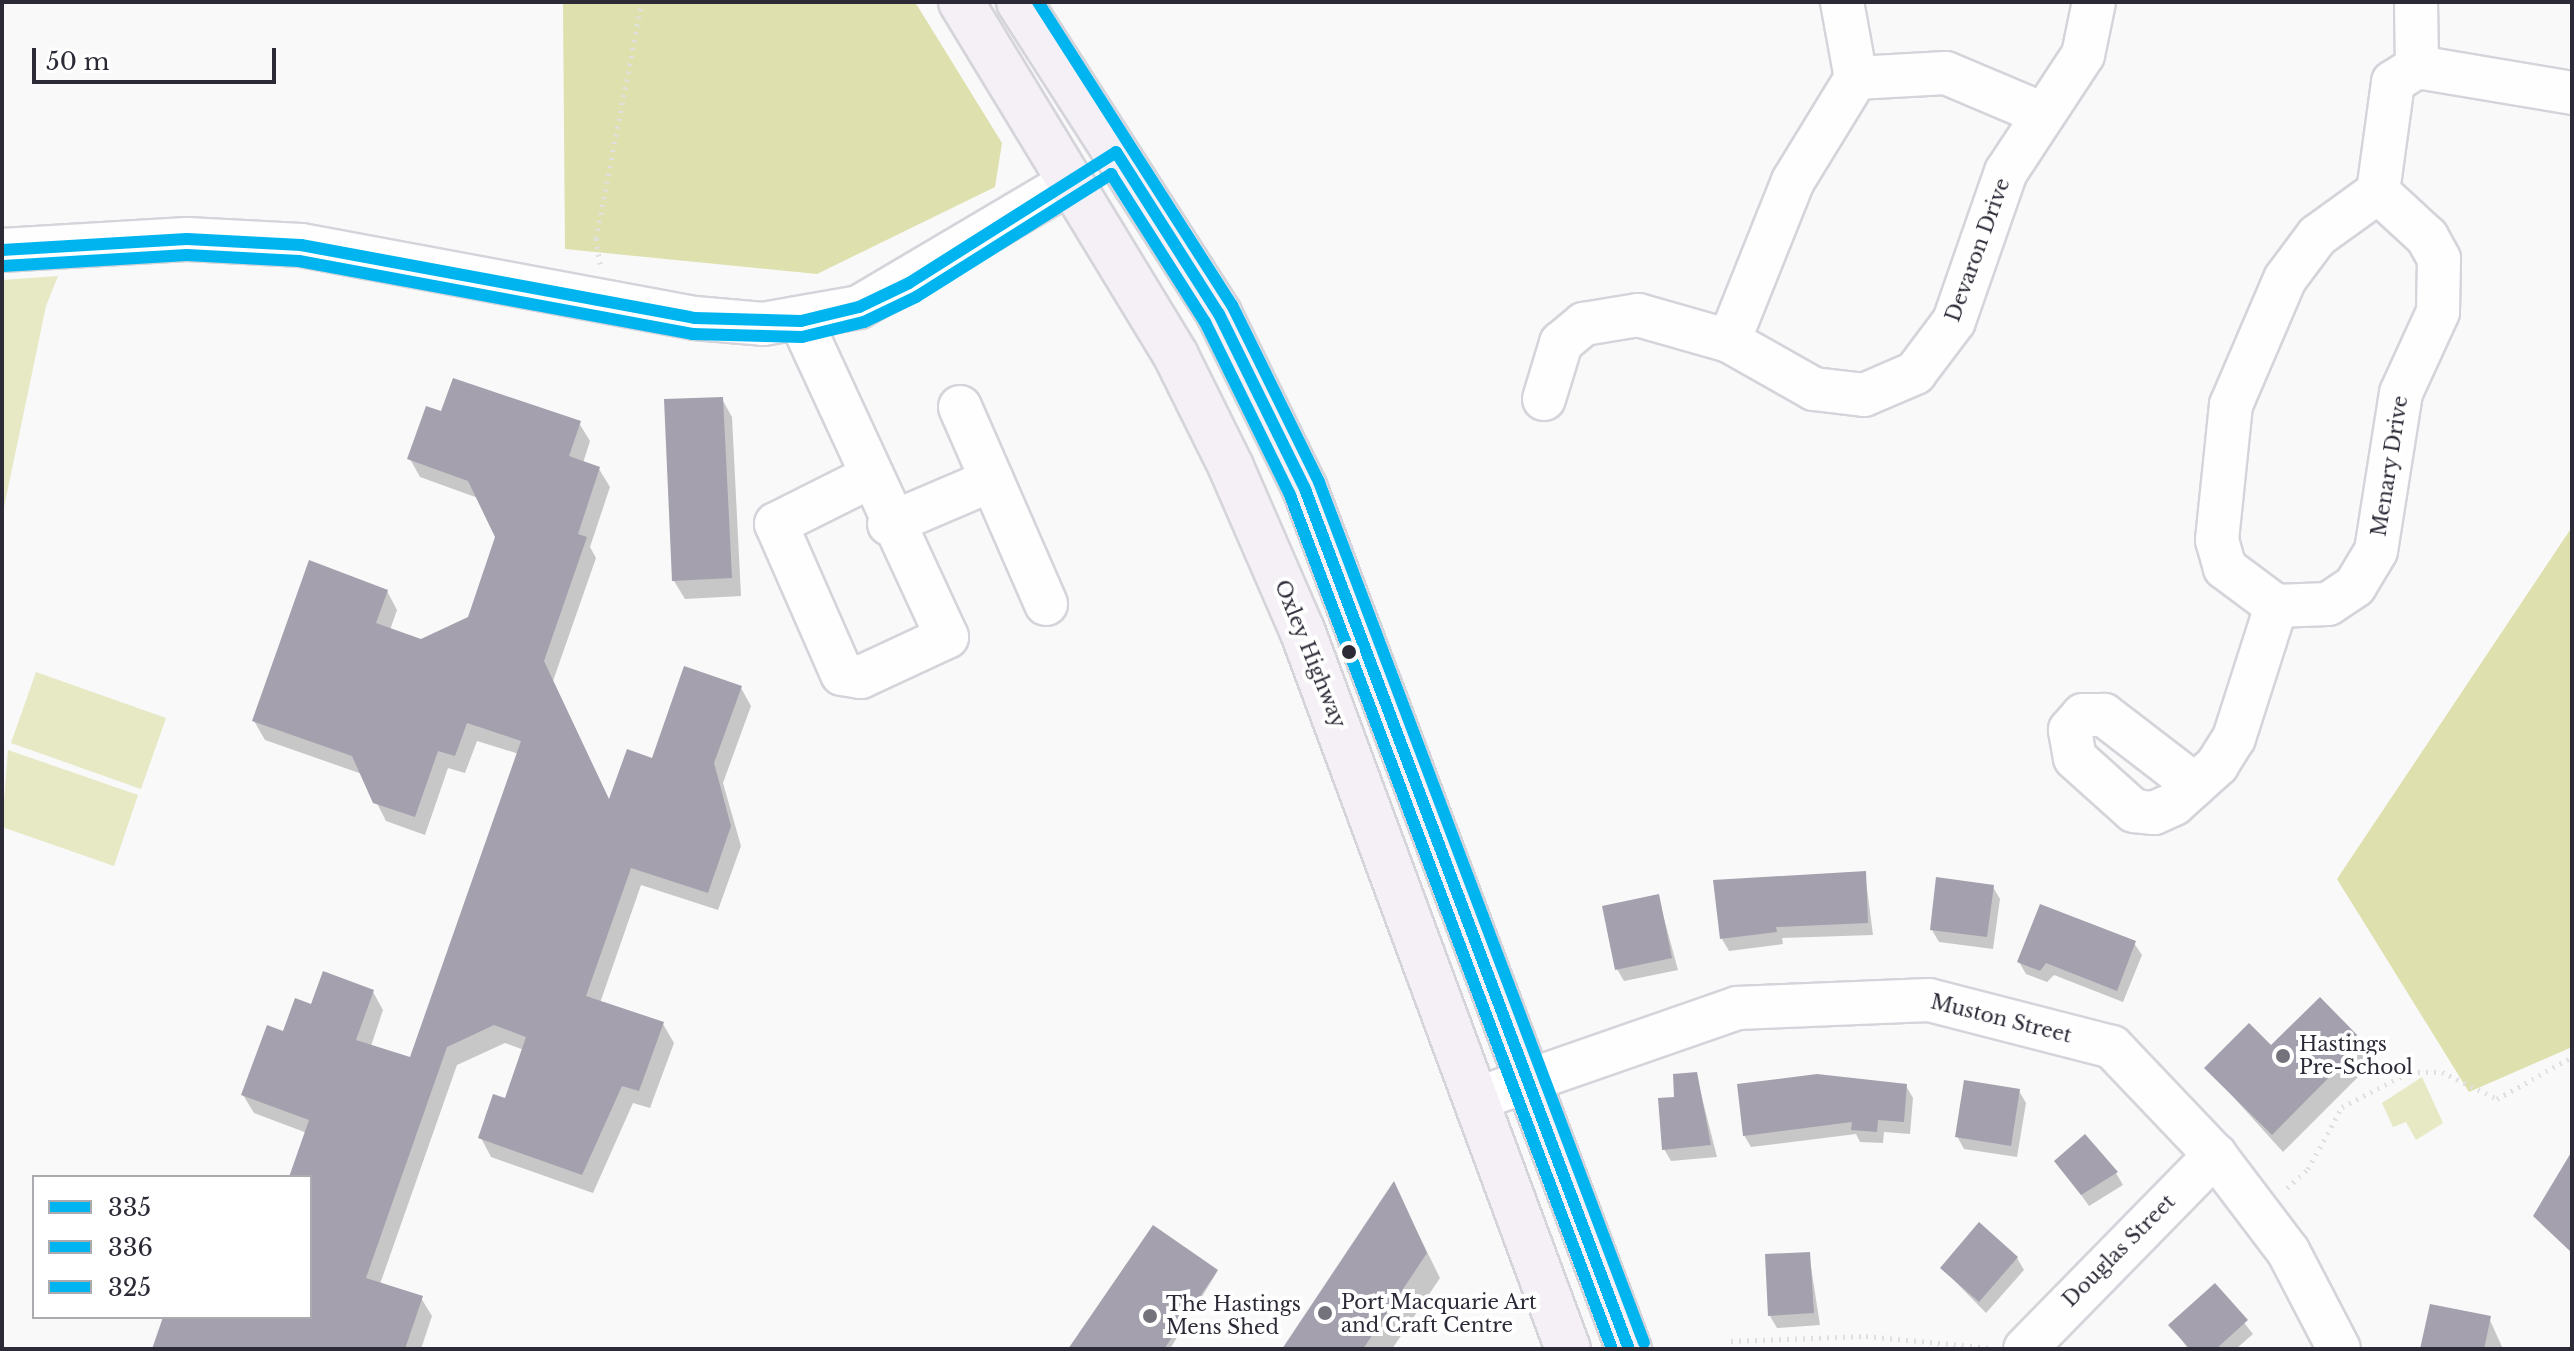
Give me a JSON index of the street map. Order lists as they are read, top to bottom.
{
  "streets": {
    "main road": ["Oxley Highway"],
    "street": [
      "Devaron Drive",
      "Menary Drive",
      "Muston Street",
      "Douglas Street"
    ]
  },
  "crossings": [
    ["Oxley Highway", "Muston Street"],
    ["Muston Street", "Douglas Street"]
  ],
  "places": ["Hastings Pre-School", "Port Macquarie Art and Craft Centre", "The Hastings Mens Shed"],
  "lines": ["transit line 325", "transit line 335", "transit line 336"],
  "legend": ["335", "336", "325"],
  "scale_bar": "50 m"
}
